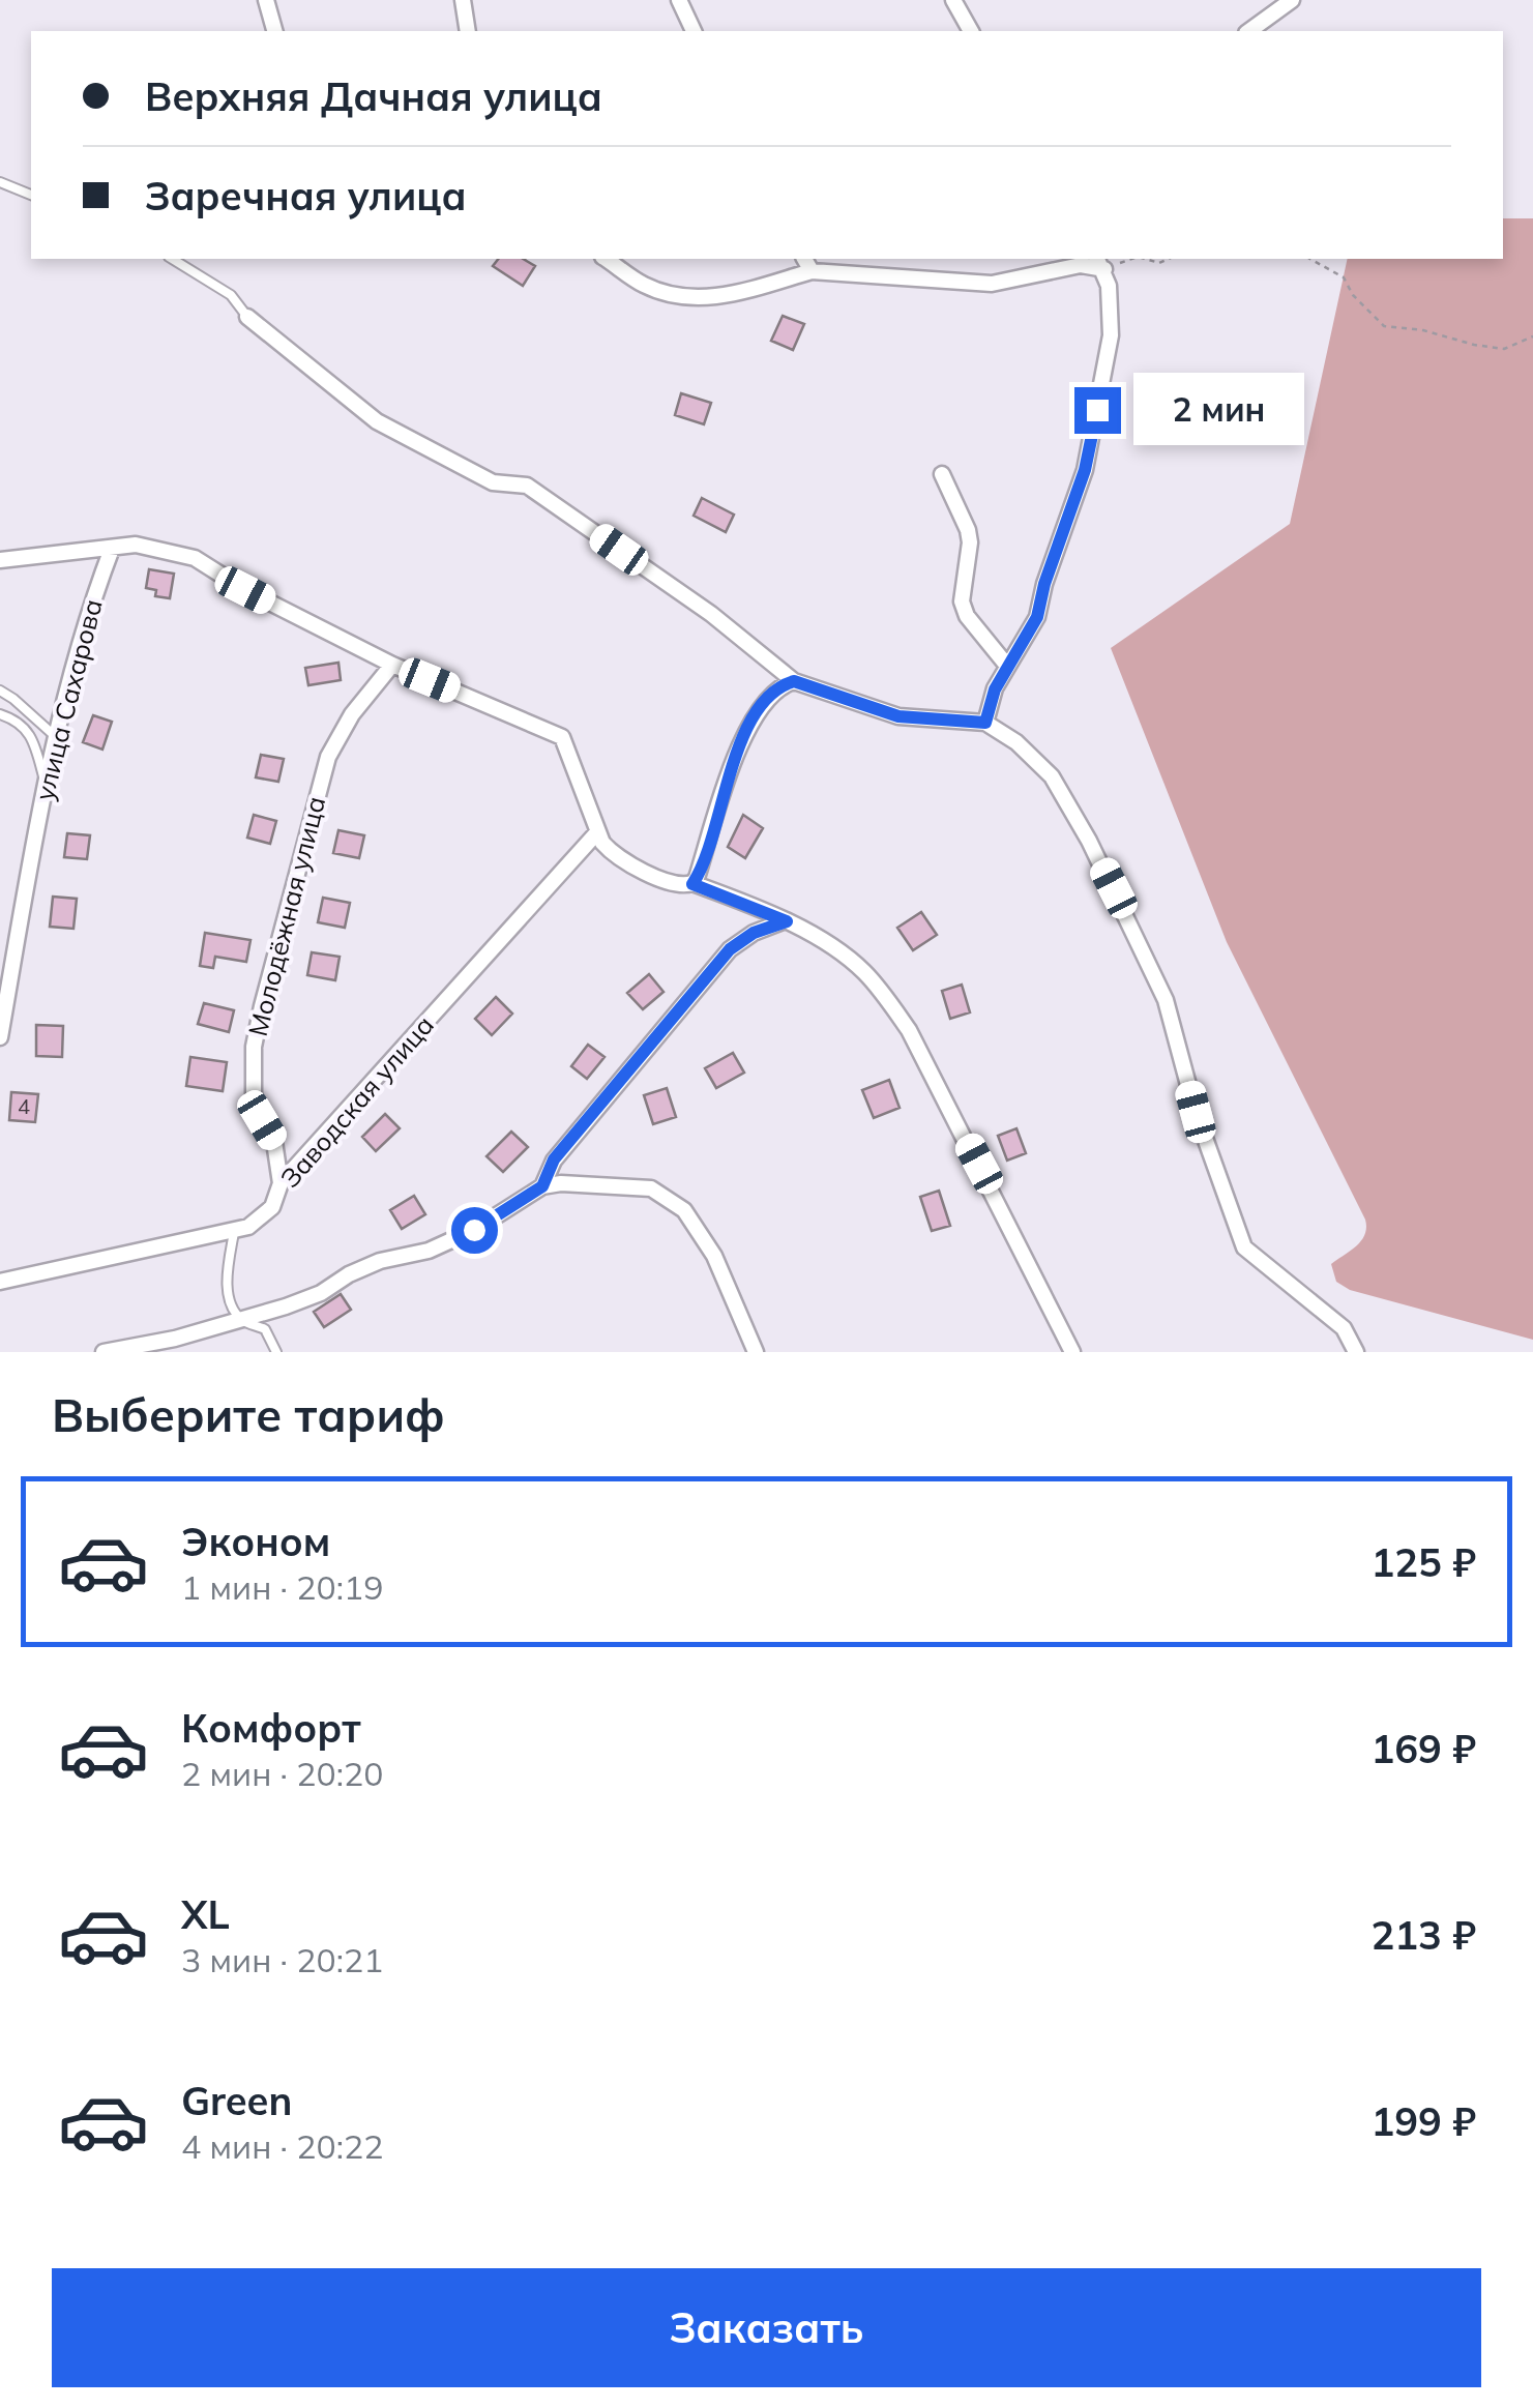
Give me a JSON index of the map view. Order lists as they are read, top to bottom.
{
  "streets": {
    "street": ["улица Сахарова", "Молодёжная улица", "Заводская улица"]
  },
  "crossings": [
    ["Молодёжная улица", "Заводская улица"]
  ],
  "house_numbers": ["4"],
  "page": {
    "banner": ["Верхняя Дачная улица", "Заречная улица"],
    "bubble": "2 мин",
    "heading": "Выберите тариф",
    "list": [
      {
        "name": "Эконом",
        "note": "1 мин · 20:19",
        "value": "125 ₽"
      },
      {
        "name": "Комфорт",
        "note": "2 мин · 20:20",
        "value": "169 ₽"
      },
      {
        "name": "XL",
        "note": "3 мин · 20:21",
        "value": "213 ₽"
      },
      {
        "name": "Green",
        "note": "4 мин · 20:22",
        "value": "199 ₽"
      }
    ],
    "buttons": "Заказать"
  }
}
